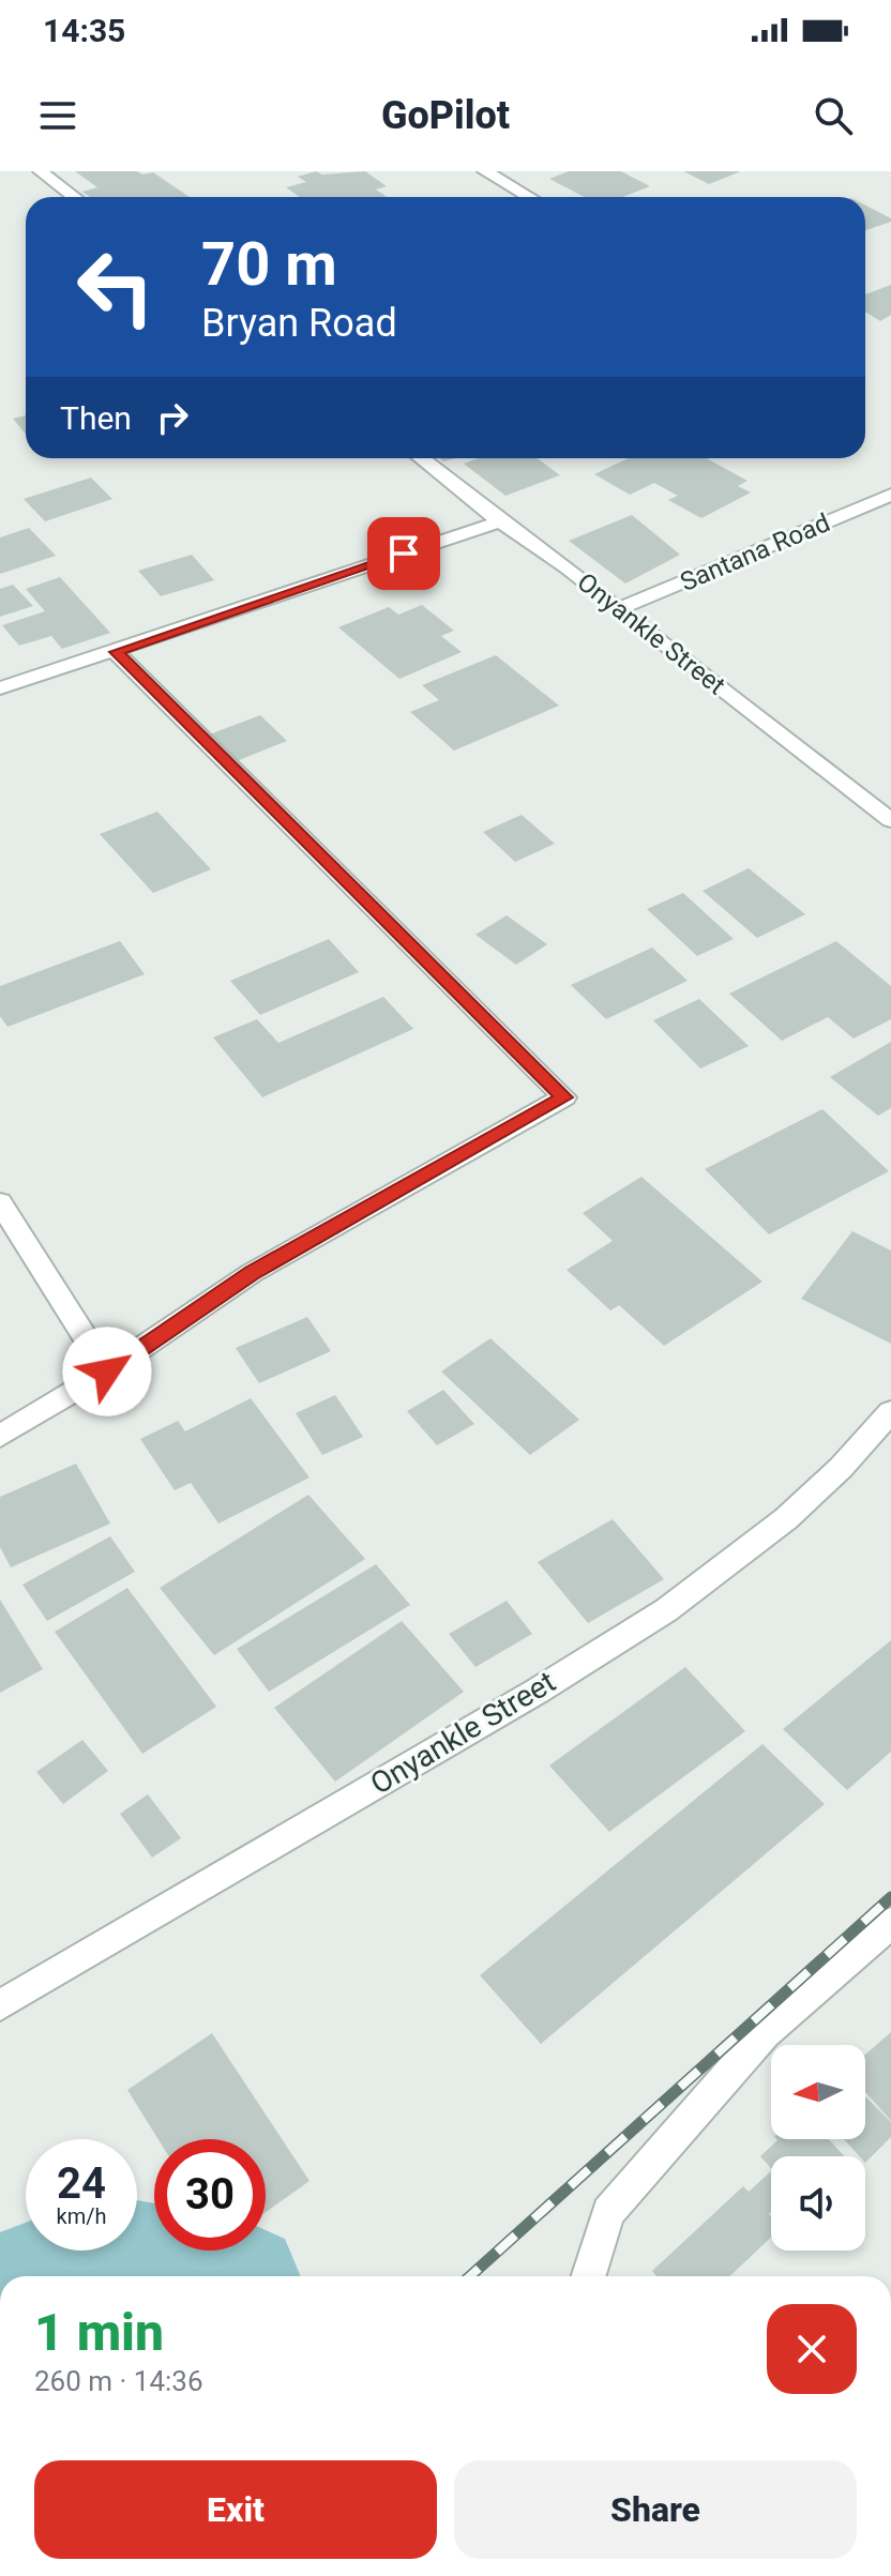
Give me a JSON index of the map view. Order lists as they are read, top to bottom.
{
  "streets": {
    "street": ["Santana Road", "Onyankle Street"]
  },
  "crossings": [
    ["Santana Road", "Onyankle Street"]
  ],
  "north": "left",
  "page": {
    "status": "14:35",
    "header": "GoPilot",
    "turn": ["70 m", "Bryan Road"],
    "then": "Then",
    "speed": "24 km/h",
    "limit": "30",
    "heading": ["1 min", "260 m · 14:36"],
    "buttons": ["Exit", "Share"]
  }
}
